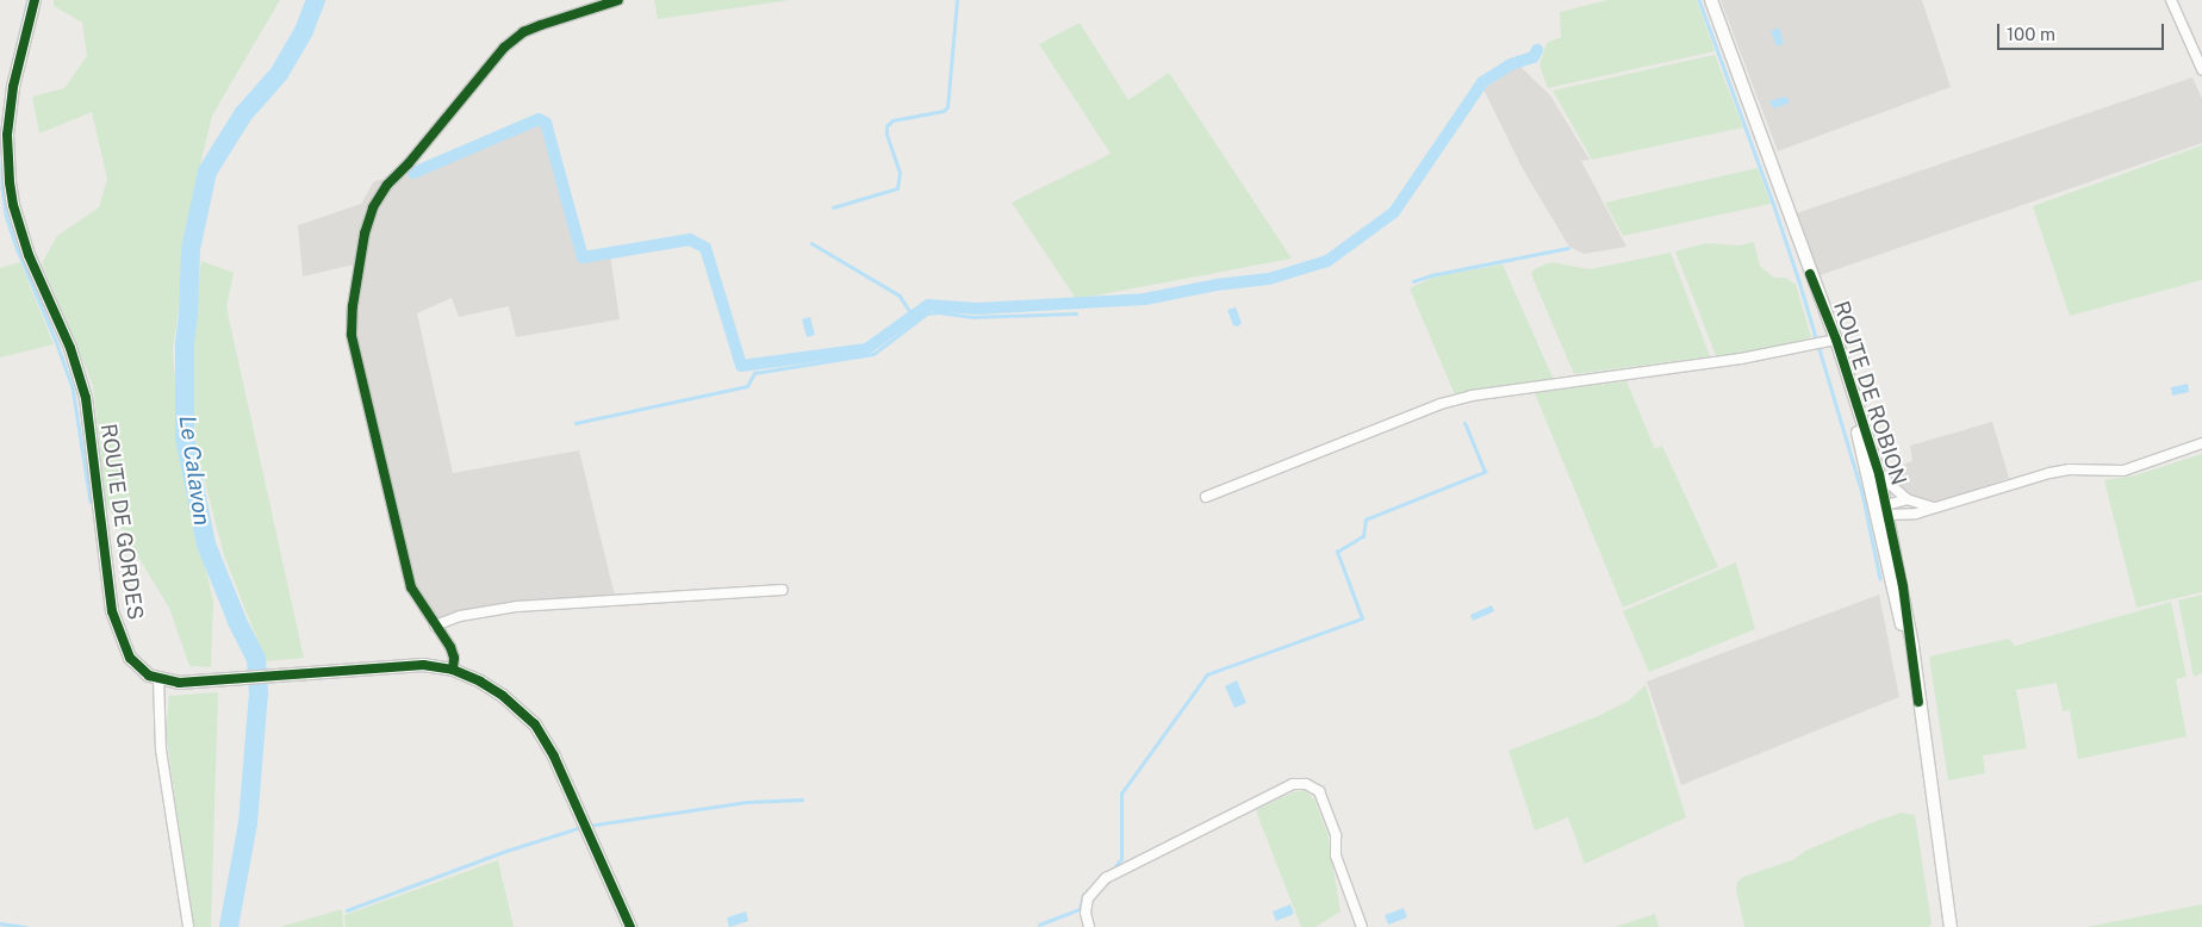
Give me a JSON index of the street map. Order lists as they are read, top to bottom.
{
  "streets": {
    "street": ["ROUTE DE ROBION", "ROUTE DE GORDES"]
  },
  "water": ["Le Calavon"],
  "scale_bar": "100 m"
}
